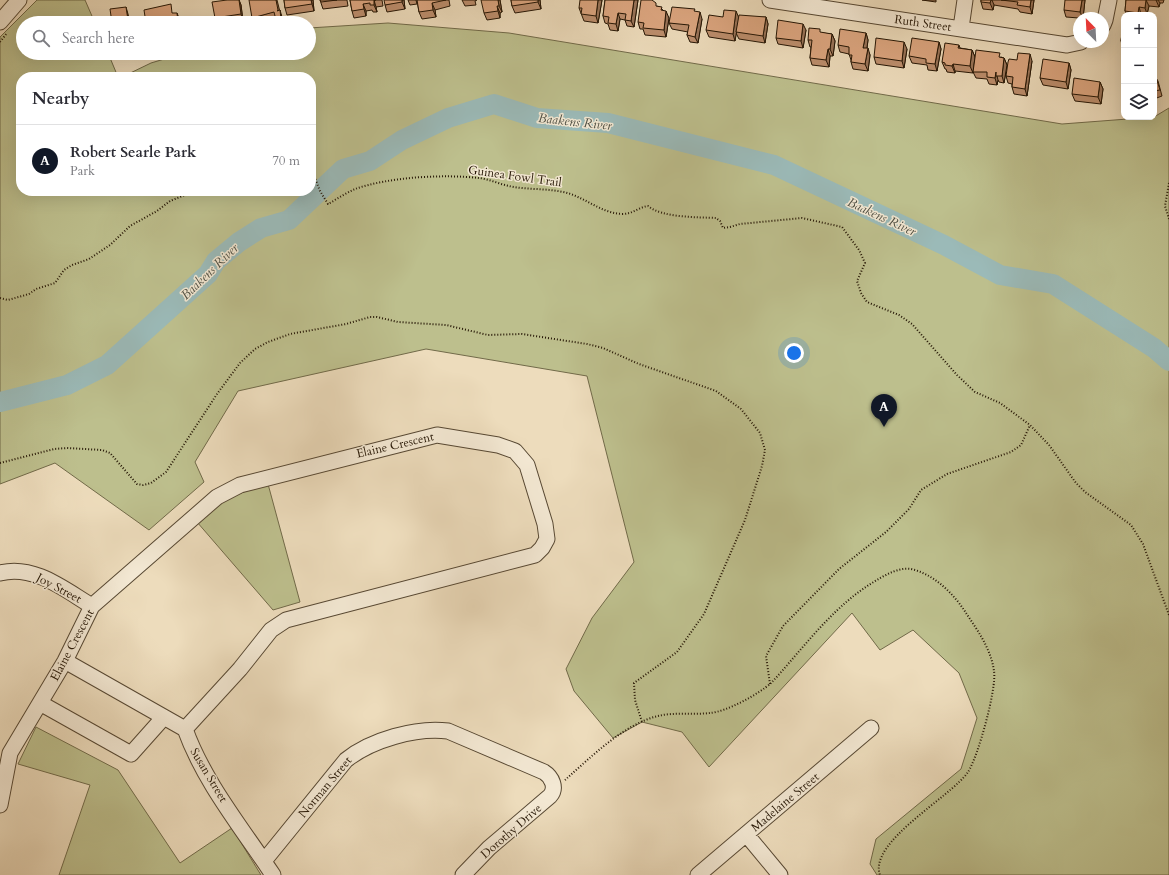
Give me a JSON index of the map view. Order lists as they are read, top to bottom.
{
  "streets": {
    "street": [
      "Ruth Street",
      "Elaine Crescent",
      "Joy Street",
      "Susan Street",
      "Norman Street",
      "Madelaine Street",
      "Dorothy Drive"
    ],
    "path": ["Guinea Fowl Trail"]
  },
  "crossings": [
    ["Elaine Crescent", "Joy Street"],
    ["Elaine Crescent", "Susan Street"],
    ["Susan Street", "Norman Street"],
    ["Norman Street", "Dorothy Drive"]
  ],
  "water": ["Baakens River"],
  "north": "top left",
  "page": {
    "map_buttons": ["+", "−"],
    "search": "Search here",
    "heading": "Nearby",
    "list": [
      {
        "mark": "A",
        "name": "Robert Searle Park",
        "note": "Park",
        "value": "70 m"
      }
    ],
    "pins": "A"
  }
}
